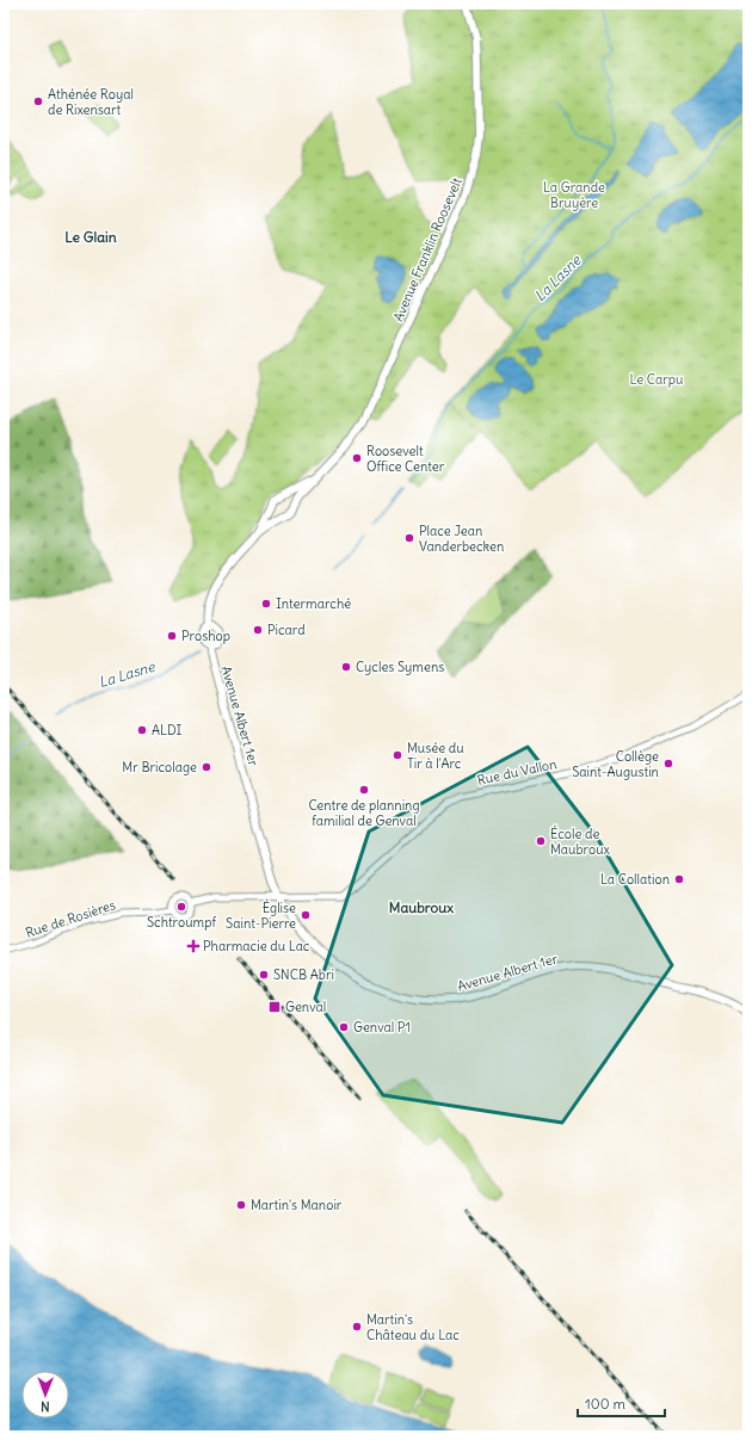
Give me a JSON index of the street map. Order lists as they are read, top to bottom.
{
  "streets": {
    "main road": ["Avenue Franklin Roosevelt", "Avenue Albert 1er"],
    "street": ["Rue du Vallon", "Rue de Rosières"]
  },
  "crossings": [
    ["Avenue Albert 1er", "Rue du Vallon"]
  ],
  "districts": ["Le Glain", "Maubroux"],
  "water": ["La Lasne"],
  "parks": ["La Grande Bruyère", "Le Carpu"],
  "places": {
    "other": [
      "Athénée Royal de Rixensart",
      "Roosevelt Office Center",
      "Place Jean Vanderbecken",
      "Intermarché",
      "Picard",
      "Proshop",
      "Cycles Symens",
      "ALDI",
      "Musée du Tir à l'Arc",
      "Collège Saint-Augustin",
      "Mr Bricolage",
      "Centre de planning familial de Genval",
      "École de Maubroux",
      "La Collation",
      "Schtroumpf",
      "Église Saint-Pierre",
      "SNCB Abri",
      "Genval P1",
      "Martin's Manoir",
      "Martin's Château du Lac"
    ],
    "health": ["Pharmacie du Lac"],
    "transit": ["Genval"]
  },
  "scale_bar": "100 m",
  "north": "bottom"
}
